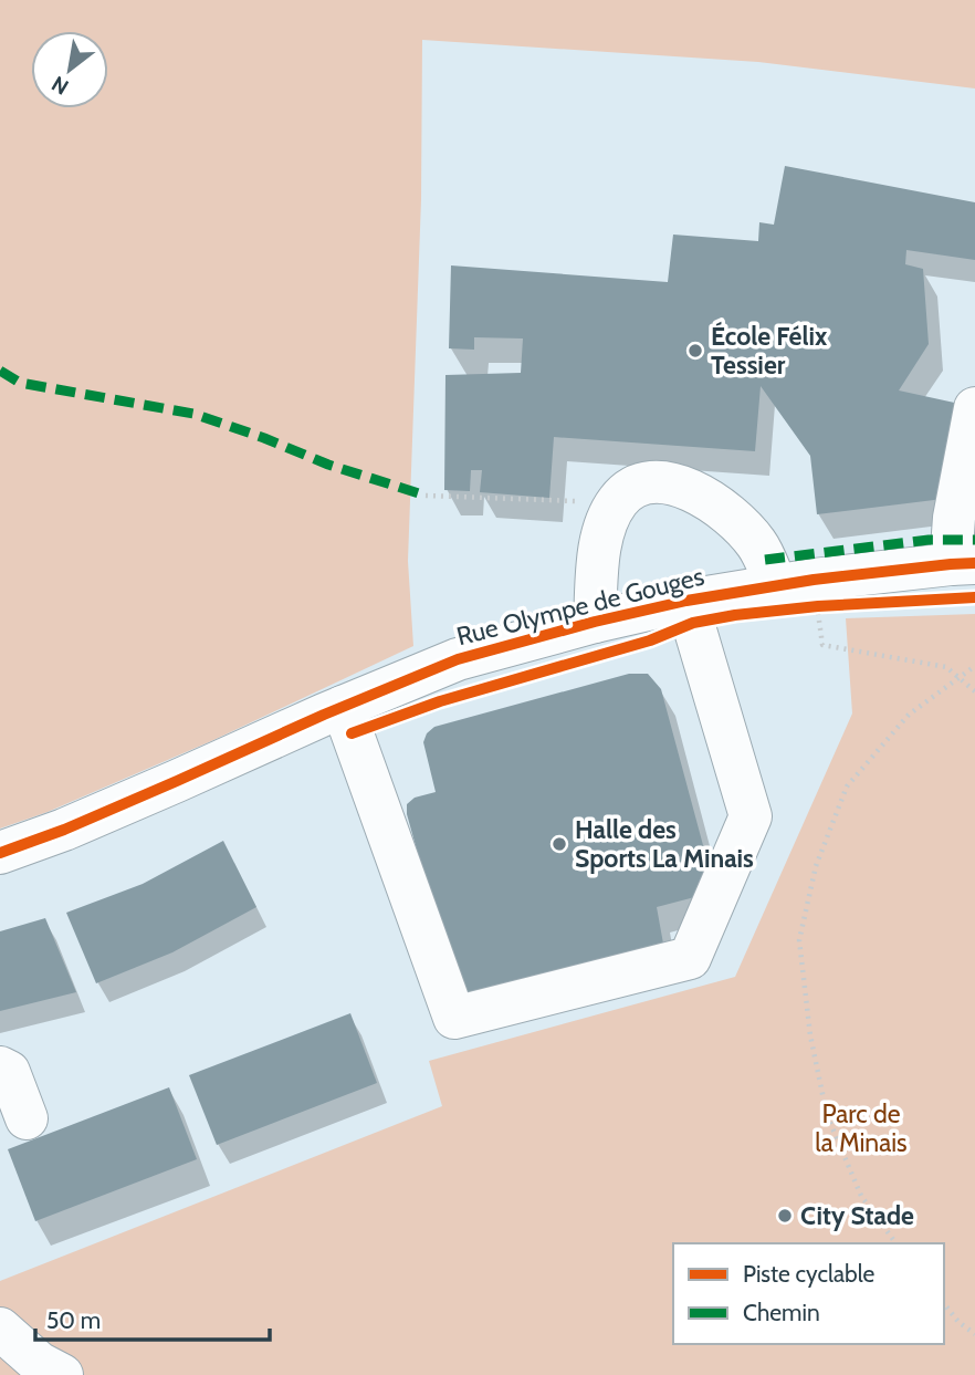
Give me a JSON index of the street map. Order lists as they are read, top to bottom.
{
  "streets": {
    "street": ["Rue Olympe de Gouges"]
  },
  "parks": ["Parc de la Minais"],
  "places": ["École Félix Tessier", "Halle des Sports La Minais", "City Stade"],
  "legend": ["Piste cyclable", "Chemin"],
  "scale_bar": "50 m",
  "north": "bottom left"
}
